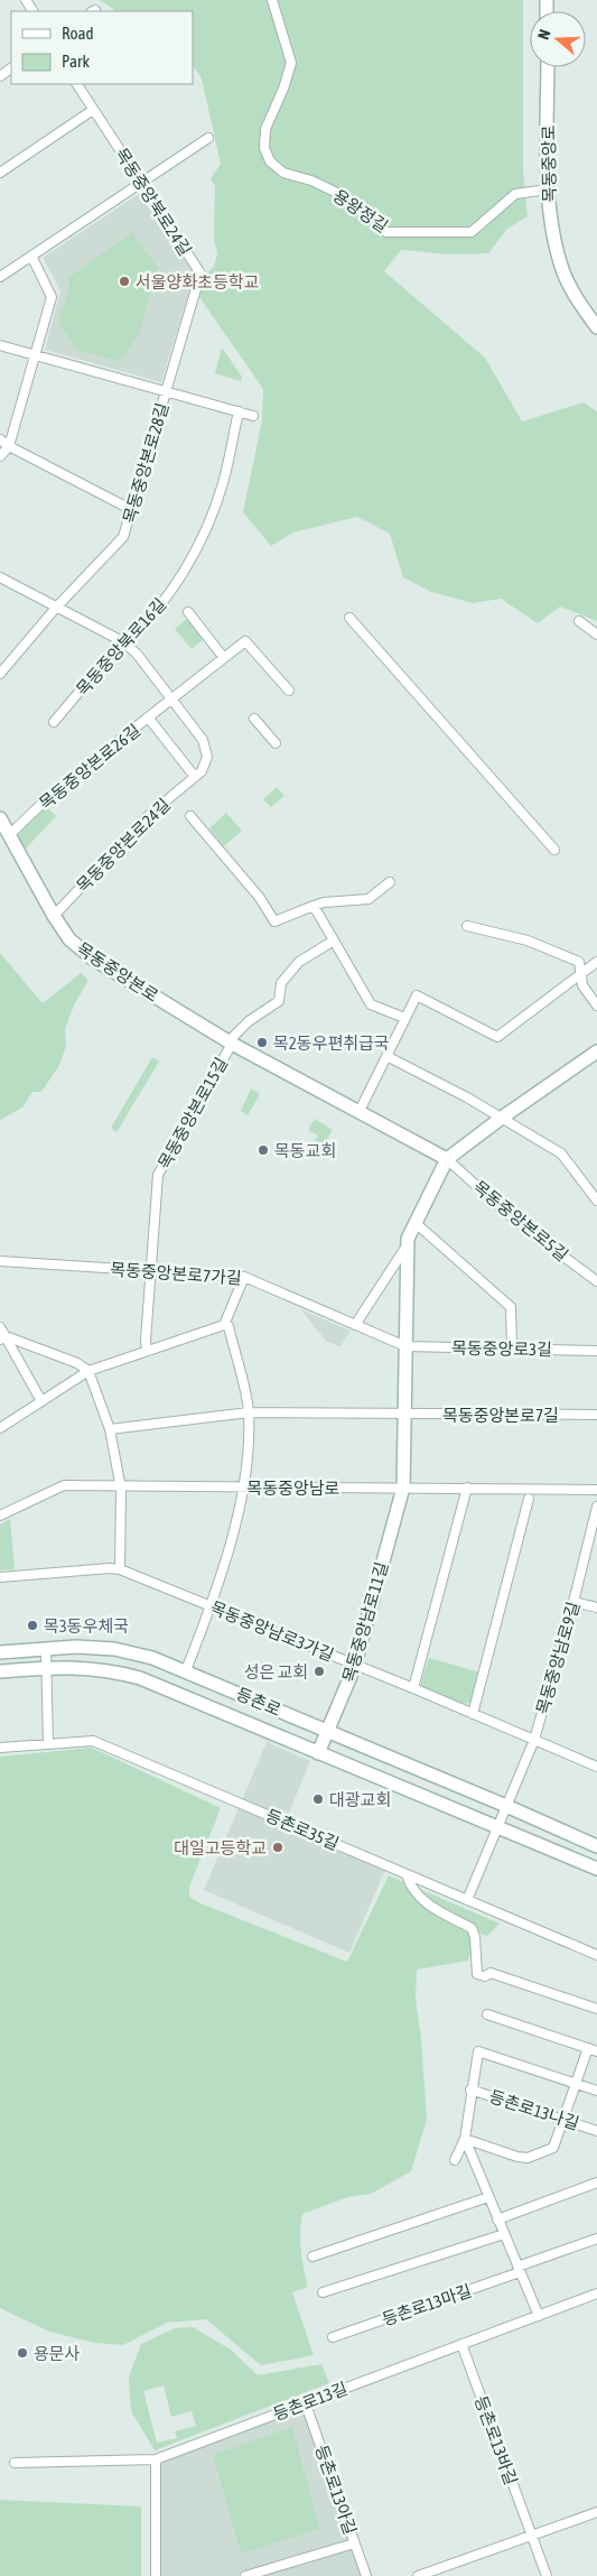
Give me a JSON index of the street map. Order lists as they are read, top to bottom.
{
  "streets": {
    "main road": [
      "목동중앙로",
      "목동중앙본로",
      "목동중앙남로11길",
      "등촌로"
    ],
    "street": [
      "목동중앙북로24길",
      "용왕정길",
      "목동중앙본로28길",
      "목동중앙북로16길",
      "목동중앙본로26길",
      "목동중앙본로24길",
      "목동중앙본로15길",
      "목동중앙본로5길",
      "목동중앙본로7가길",
      "목동중앙로3길",
      "목동중앙본로7길",
      "목동중앙남로",
      "목동중앙남로3가길",
      "목동중앙남로9길",
      "등촌로35길",
      "등촌로13나길",
      "등촌로13마길",
      "등촌로13길",
      "등촌로13바길",
      "등촌로13아길"
    ]
  },
  "crossings": [
    ["목동중앙로", "용왕정길"],
    ["목동중앙북로24길", "목동중앙본로28길"],
    ["목동중앙본로26길", "목동중앙본로24길"],
    ["목동중앙본로26길", "목동중앙본로"],
    ["목동중앙본로24길", "목동중앙본로"],
    ["목동중앙본로", "목동중앙본로15길"],
    ["목동중앙본로", "목동중앙본로5길"],
    ["목동중앙본로15길", "목동중앙본로7가길"],
    ["목동중앙본로7가길", "목동중앙로3길"],
    ["목동중앙남로", "목동중앙남로11길"],
    ["목동중앙남로11길", "목동중앙남로3가길"],
    ["목동중앙남로11길", "등촌로"],
    ["목동중앙남로3가길", "목동중앙남로9길"],
    ["목동중앙남로9길", "등촌로"],
    ["등촌로13길", "등촌로13바길"],
    ["등촌로13길", "등촌로13아길"]
  ],
  "places": [
    "서울양화초등학교",
    "목2동우편취급국",
    "목동교회",
    "목3동우체국",
    "성은 교회",
    "대광교회",
    "대일고등학교",
    "용문사"
  ],
  "legend": ["Road", "Park"],
  "north": "left"
}
